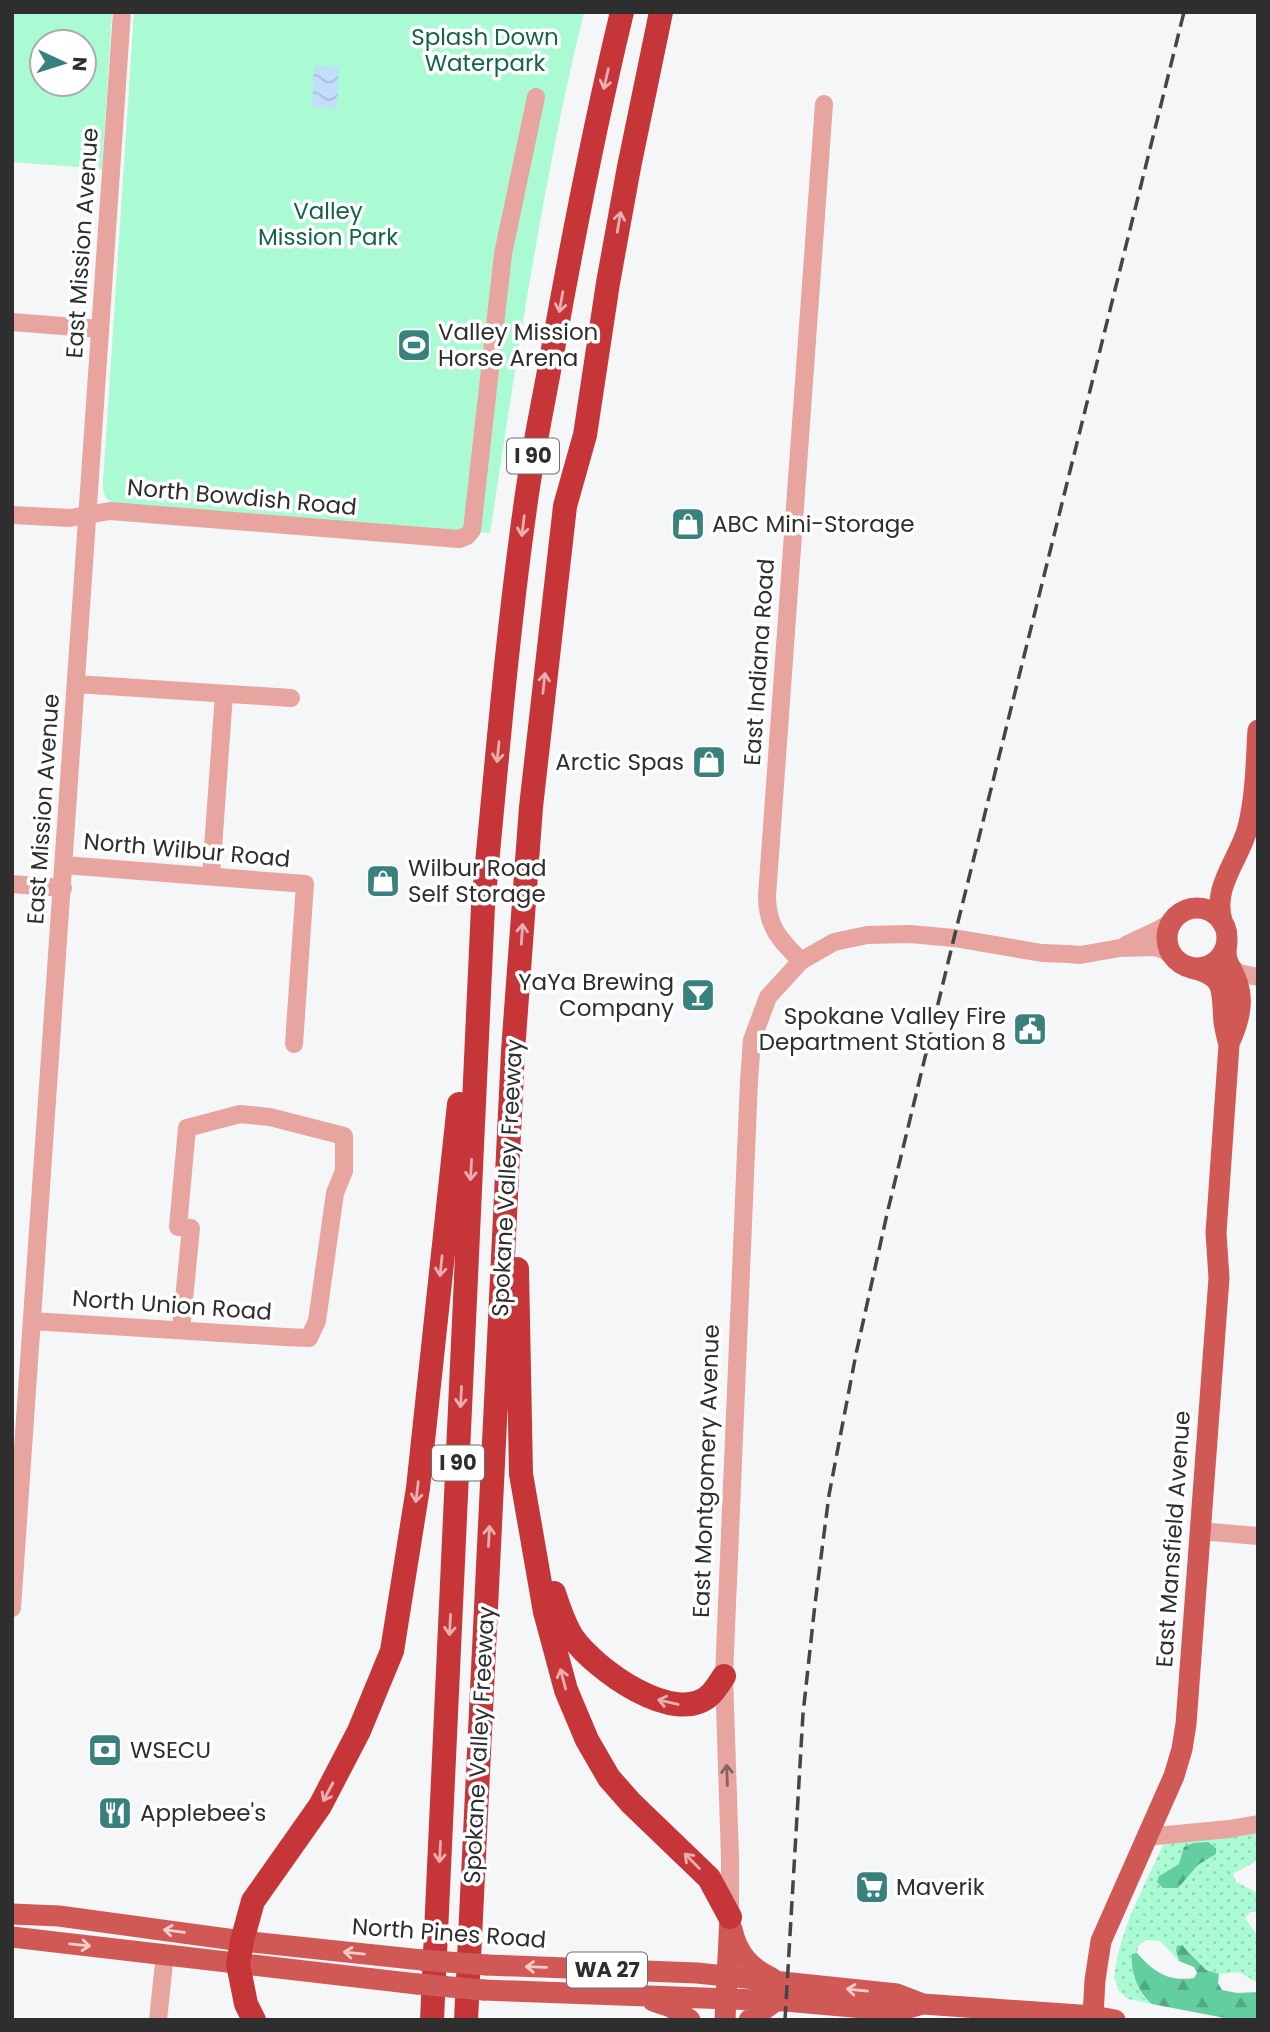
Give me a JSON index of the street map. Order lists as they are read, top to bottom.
{
  "streets": {
    "highway": ["I 90", "Spokane Valley Freeway"],
    "main road": [
      "East Montgomery Avenue",
      "East Mansfield Avenue",
      "North Pines Road",
      "WA 27"
    ],
    "street": [
      "East Mission Avenue",
      "North Bowdish Road",
      "East Indiana Road",
      "North Wilbur Road",
      "North Union Road"
    ]
  },
  "crossings": [
    ["East Mission Avenue", "North Bowdish Road"],
    ["East Mission Avenue", "North Wilbur Road"],
    ["East Mission Avenue", "North Union Road"],
    ["East Indiana Road", "East Montgomery Avenue"],
    ["East Montgomery Avenue", "North Pines Road"],
    ["East Mansfield Avenue", "North Pines Road"]
  ],
  "parks": ["Splash Down Waterpark", "Valley Mission Park"],
  "places": {
    "sports": ["Valley Mission Horse Arena"],
    "shop": ["ABC Mini-Storage", "Arctic Spas", "Wilbur Road Self Storage"],
    "bar": ["YaYa Brewing Company"],
    "public building": ["Spokane Valley Fire Department Station 8"],
    "bank": ["WSECU"],
    "restaurant": ["Applebee's"],
    "supermarket": ["Maverik"]
  },
  "north": "right"
}
